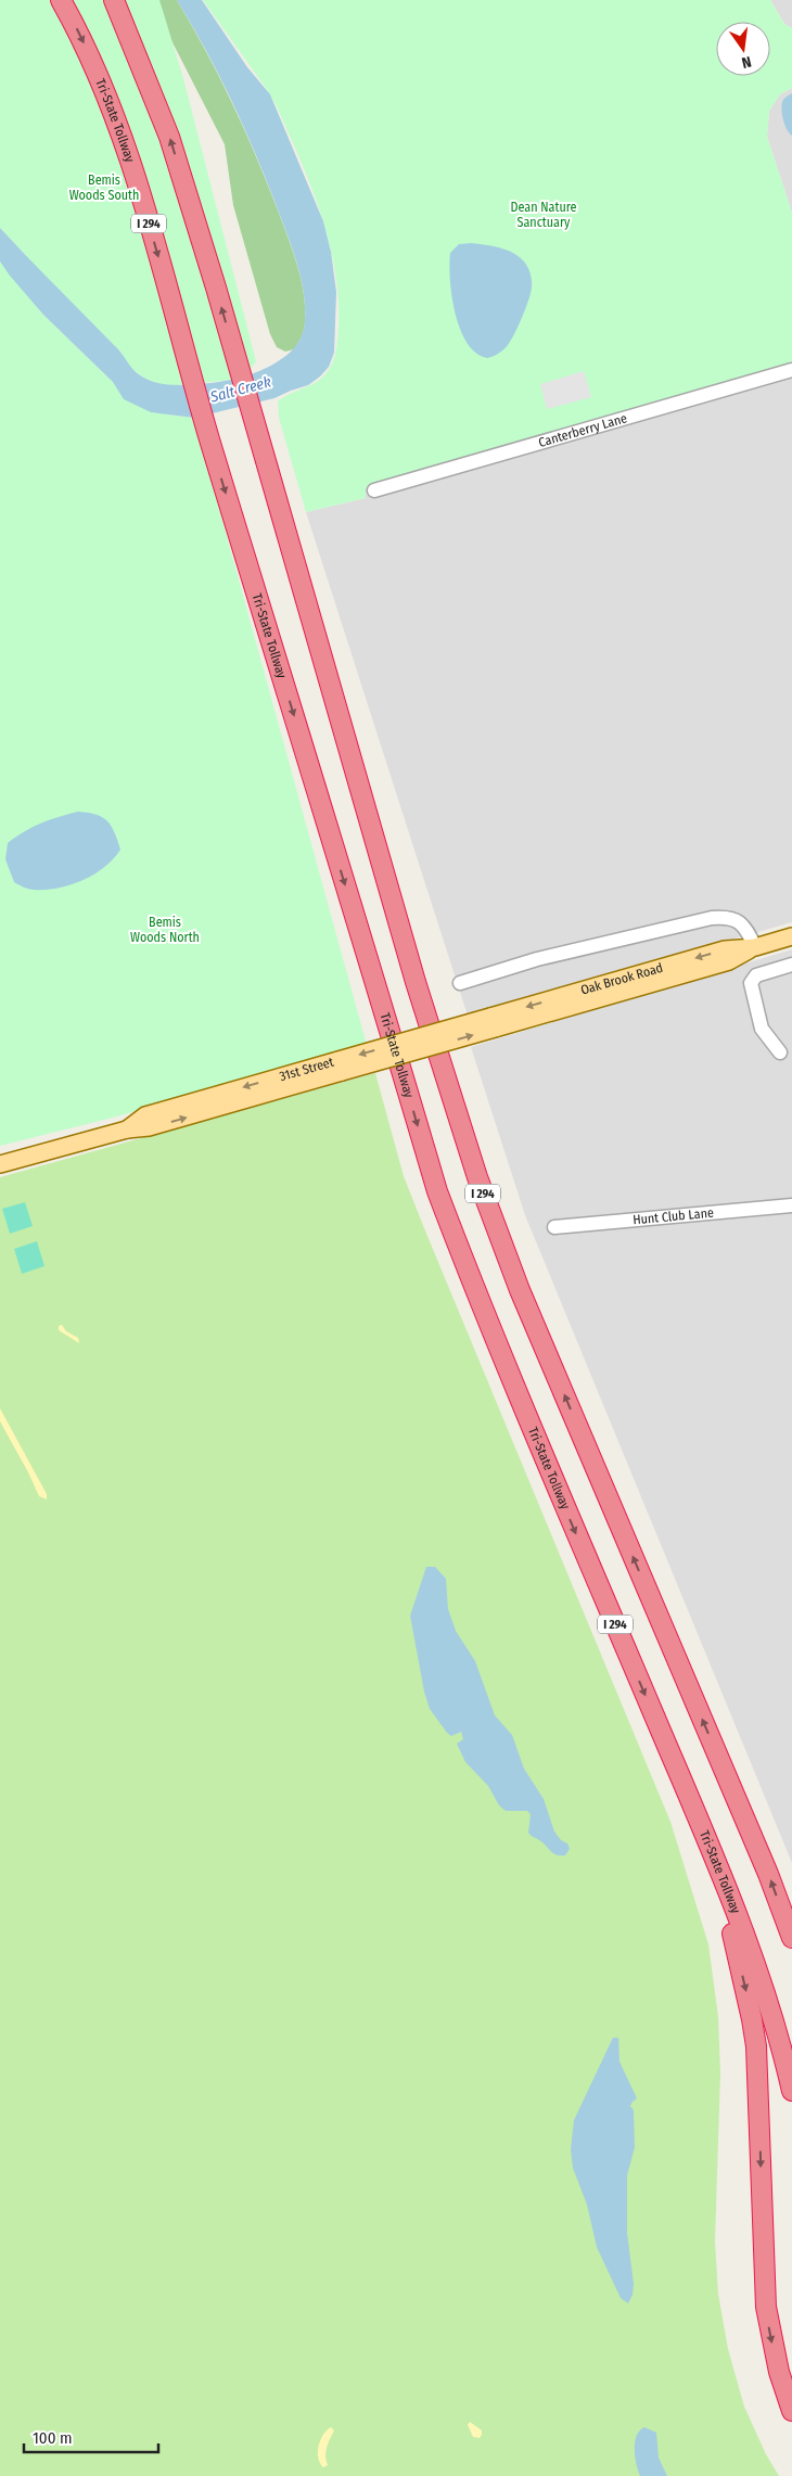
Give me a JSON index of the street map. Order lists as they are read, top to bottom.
{
  "streets": {
    "highway": ["Tri-State Tollway", "I 294"],
    "main road": ["Oak Brook Road", "31st Street"],
    "street": ["Canterberry Lane", "Hunt Club Lane"]
  },
  "crossings": [
    ["Oak Brook Road", "31st Street"]
  ],
  "water": ["Salt Creek"],
  "parks": ["Bemis Woods South", "Dean Nature Sanctuary", "Bemis Woods North"],
  "scale_bar": "100 m",
  "north": "bottom"
}
